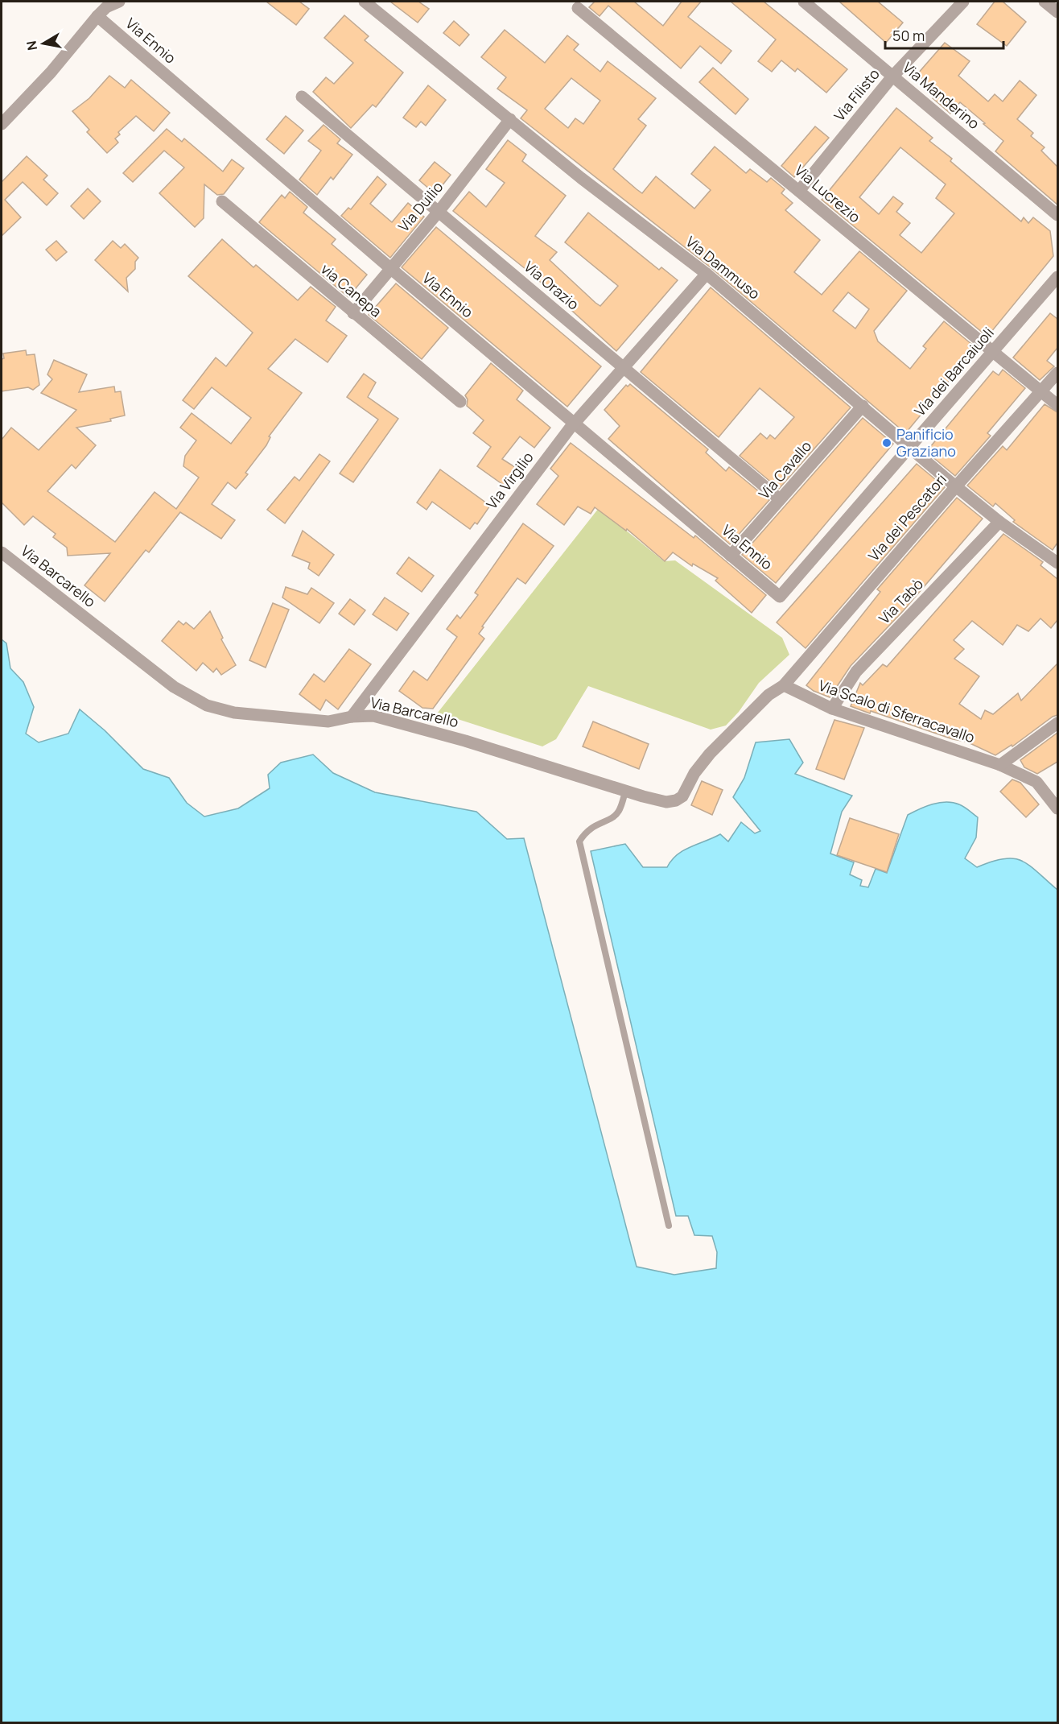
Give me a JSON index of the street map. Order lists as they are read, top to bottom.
{
  "streets": {
    "street": [
      "Via Ennio",
      "Via Filisto",
      "Via Manderino",
      "Via Lucrezio",
      "Via Duilio",
      "Via Dammuso",
      "Via Orazio",
      "via Canepa",
      "Via dei Barcaiuoli",
      "Via Cavallo",
      "Via Virgilio",
      "Via dei Pescatori",
      "Via Barcarello",
      "Via Tabò",
      "Via Scalo di Sferracavallo"
    ]
  },
  "crossings": [
    ["Via Ennio", "Via Duilio"],
    ["Via Ennio", "Via dei Barcaiuoli"],
    ["Via Ennio", "Via Cavallo"],
    ["Via Ennio", "Via Virgilio"],
    ["Via Filisto", "Via Manderino"],
    ["Via Filisto", "Via Lucrezio"],
    ["Via Lucrezio", "Via dei Barcaiuoli"],
    ["Via Lucrezio", "Via dei Pescatori"],
    ["Via Duilio", "Via Dammuso"],
    ["Via Duilio", "Via Orazio"],
    ["Via Duilio", "via Canepa"],
    ["Via Dammuso", "Via dei Barcaiuoli"],
    ["Via Dammuso", "Via Cavallo"],
    ["Via Dammuso", "Via Virgilio"],
    ["Via Dammuso", "Via dei Pescatori"],
    ["Via Dammuso", "Via Tabò"],
    ["Via Orazio", "Via Cavallo"],
    ["Via Orazio", "Via Virgilio"],
    ["Via Virgilio", "Via Barcarello"],
    ["Via dei Pescatori", "Via Barcarello"],
    ["Via dei Pescatori", "Via Scalo di Sferracavallo"],
    ["Via Barcarello", "Via Scalo di Sferracavallo"],
    ["Via Tabò", "Via Scalo di Sferracavallo"]
  ],
  "places": ["Panificio Graziano"],
  "scale_bar": "50 m",
  "north": "left"
}
